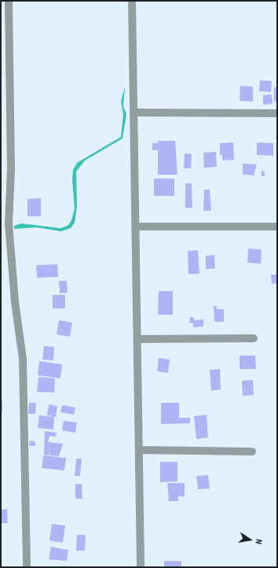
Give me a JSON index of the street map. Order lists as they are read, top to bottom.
{
  "north": "right"
}
